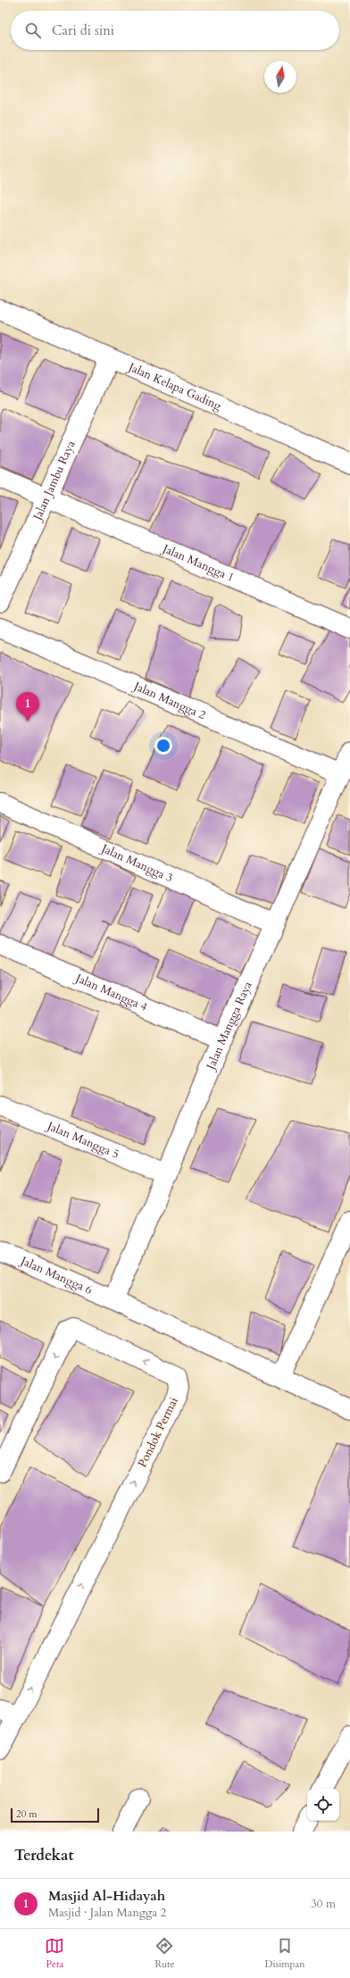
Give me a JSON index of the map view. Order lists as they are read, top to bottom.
{
  "streets": {
    "street": [
      "Jalan Kelapa Gading",
      "Jalan Jambu Raya",
      "Jalan Mangga 1",
      "Jalan Mangga 2",
      "Jalan Mangga 3",
      "Jalan Mangga 4",
      "Jalan Mangga Raya",
      "Jalan Mangga 5",
      "Jalan Mangga 6",
      "Pondok Permai"
    ]
  },
  "crossings": [
    ["Jalan Kelapa Gading", "Jalan Jambu Raya"],
    ["Jalan Jambu Raya", "Jalan Mangga 1"],
    ["Jalan Mangga 2", "Jalan Mangga Raya"],
    ["Jalan Mangga 3", "Jalan Mangga Raya"],
    ["Jalan Mangga 4", "Jalan Mangga Raya"],
    ["Jalan Mangga Raya", "Jalan Mangga 5"],
    ["Jalan Mangga Raya", "Jalan Mangga 6"]
  ],
  "scale_bar": "20 m",
  "north": "top",
  "page": {
    "search": "Cari di sini",
    "pins": "1",
    "scale": "20 m",
    "heading": "Terdekat",
    "list": [
      {
        "mark": "1",
        "name": "Masjid Al-Hidayah",
        "note": "Masjid · Jalan Mangga 2",
        "value": "30 m"
      }
    ],
    "nav": ["Peta", "Rute", "Disimpan"]
  }
}
